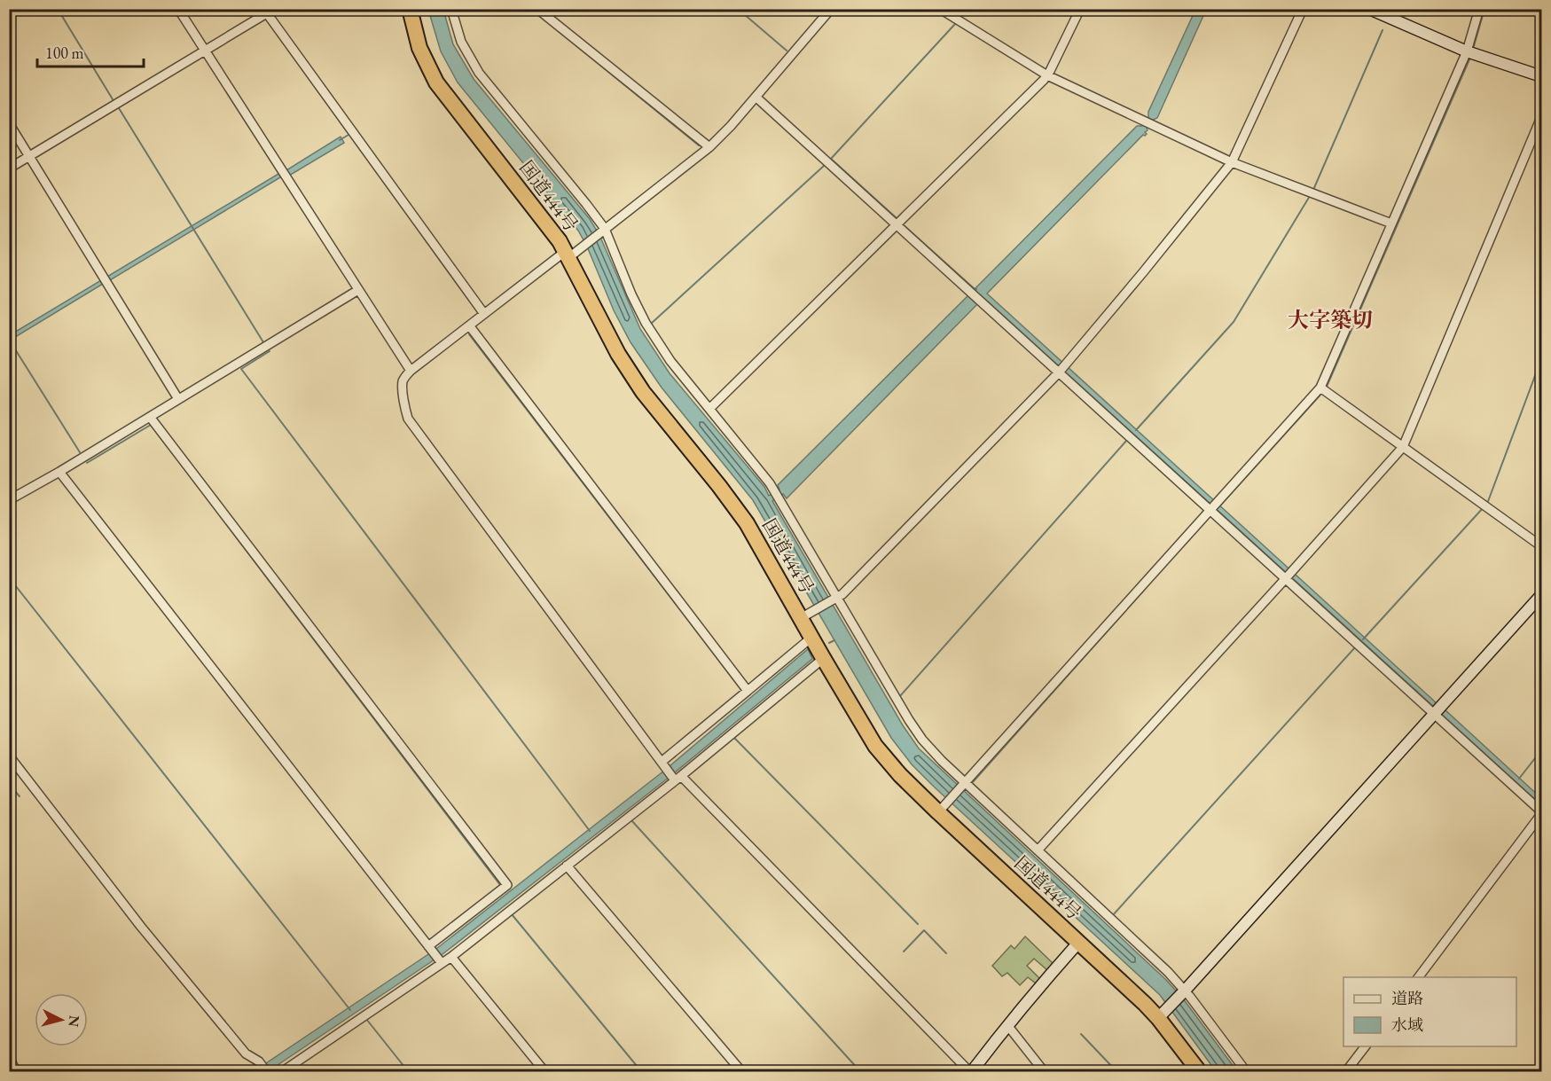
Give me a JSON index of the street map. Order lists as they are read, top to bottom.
{
  "streets": {
    "highway": ["国道444号"]
  },
  "districts": ["大字築切"],
  "legend": ["道路", "水域"],
  "scale_bar": "100 m",
  "north": "right"
}
